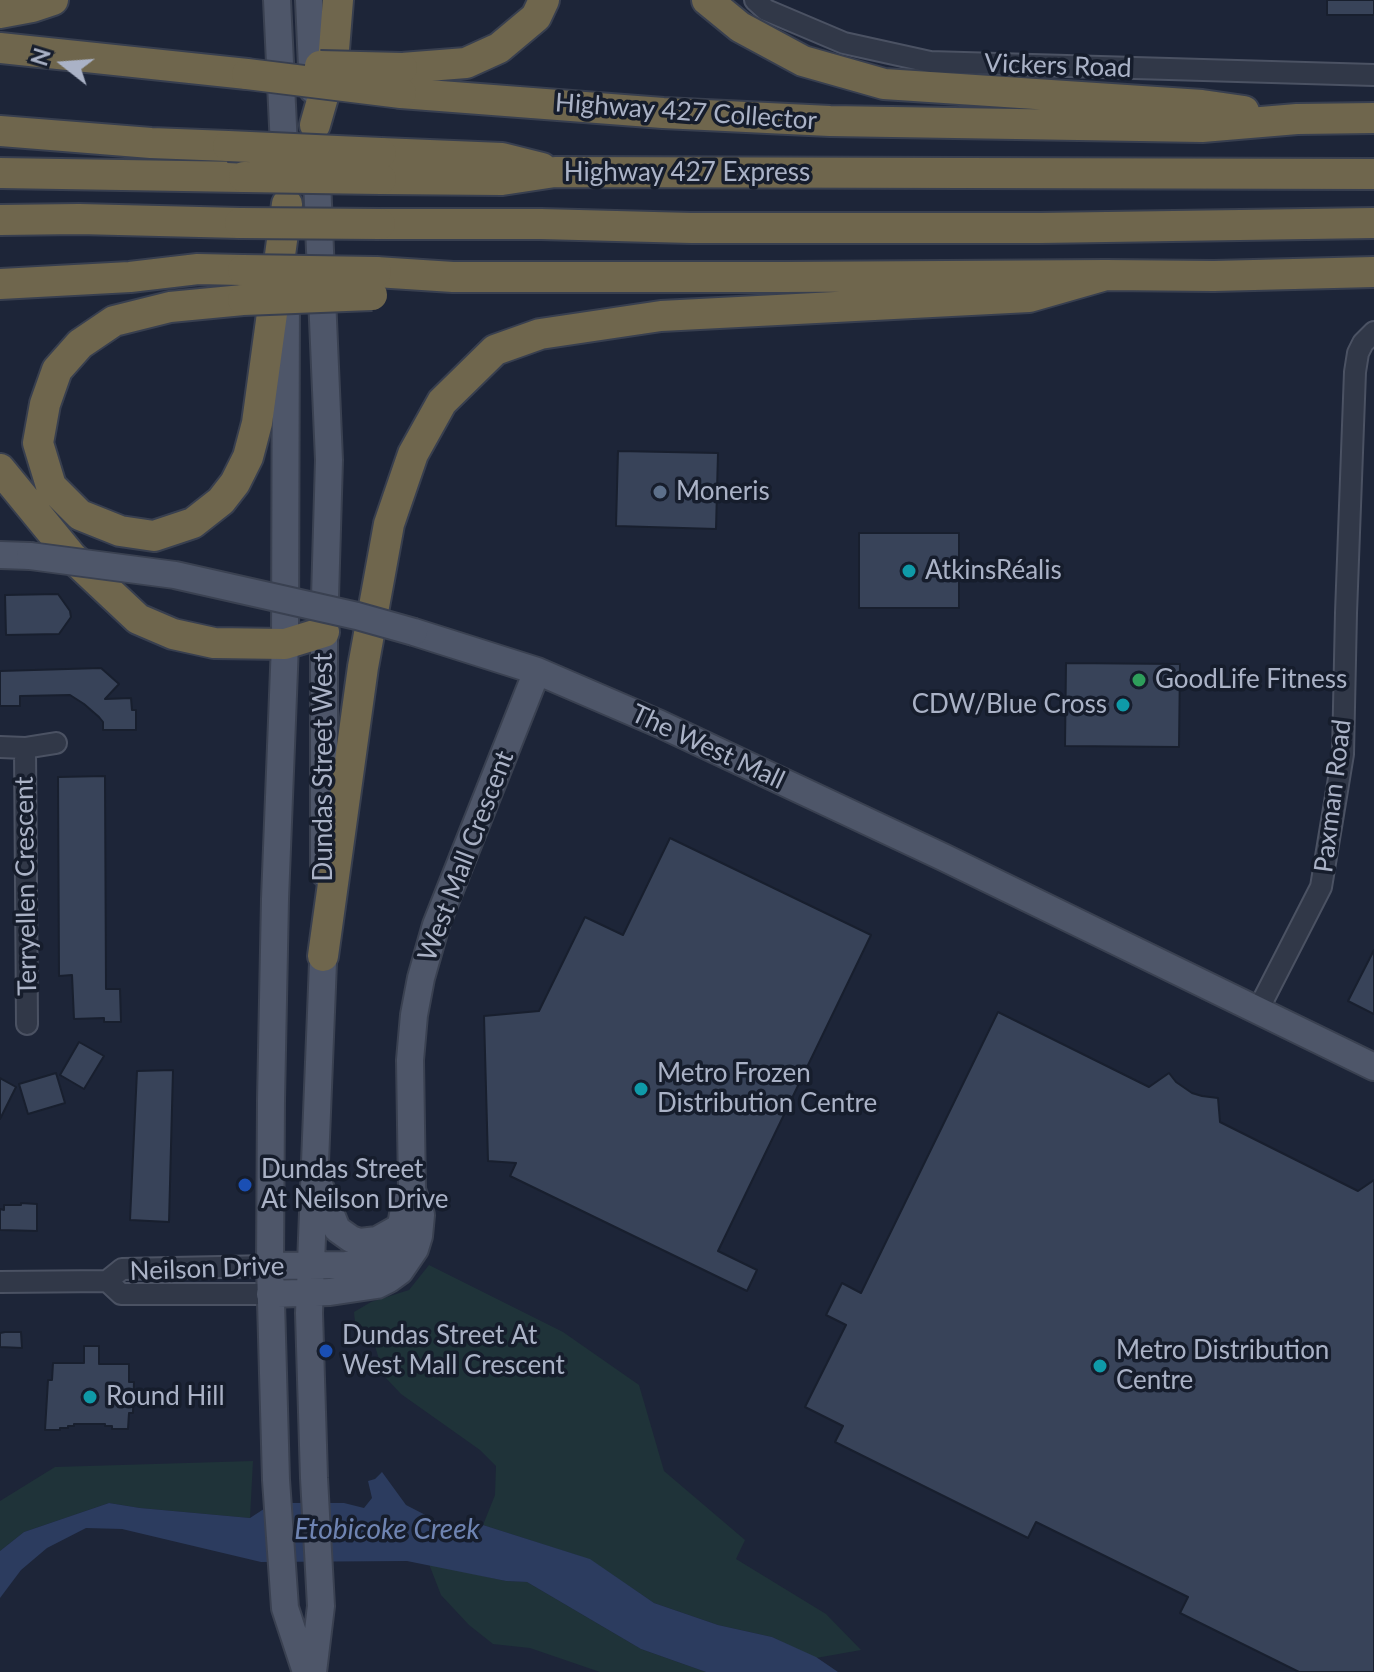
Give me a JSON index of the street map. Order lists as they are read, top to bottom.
{
  "streets": {
    "highway": ["Highway 427 Collector", "Highway 427 Express"],
    "main road": [
      "The West Mall",
      "Dundas Street West",
      "West Mall Crescent",
      "Neilson Drive"
    ],
    "street": ["Vickers Road", "Paxman Road", "Terryellen Crescent"]
  },
  "crossings": [
    ["The West Mall", "Paxman Road"],
    ["The West Mall", "West Mall Crescent"],
    ["Dundas Street West", "West Mall Crescent"],
    ["Dundas Street West", "Neilson Drive"],
    ["West Mall Crescent", "Neilson Drive"]
  ],
  "water": ["Etobicoke Creek"],
  "places": [
    "Moneris",
    "AtkinsRéalis",
    "GoodLife Fitness",
    "CDW/Blue Cross",
    "Metro Frozen Distribution Centre",
    "Dundas Street At Neilson Drive",
    "Dundas Street At West Mall Crescent",
    "Metro Distribution Centre",
    "Round Hill"
  ],
  "north": "left"
}
